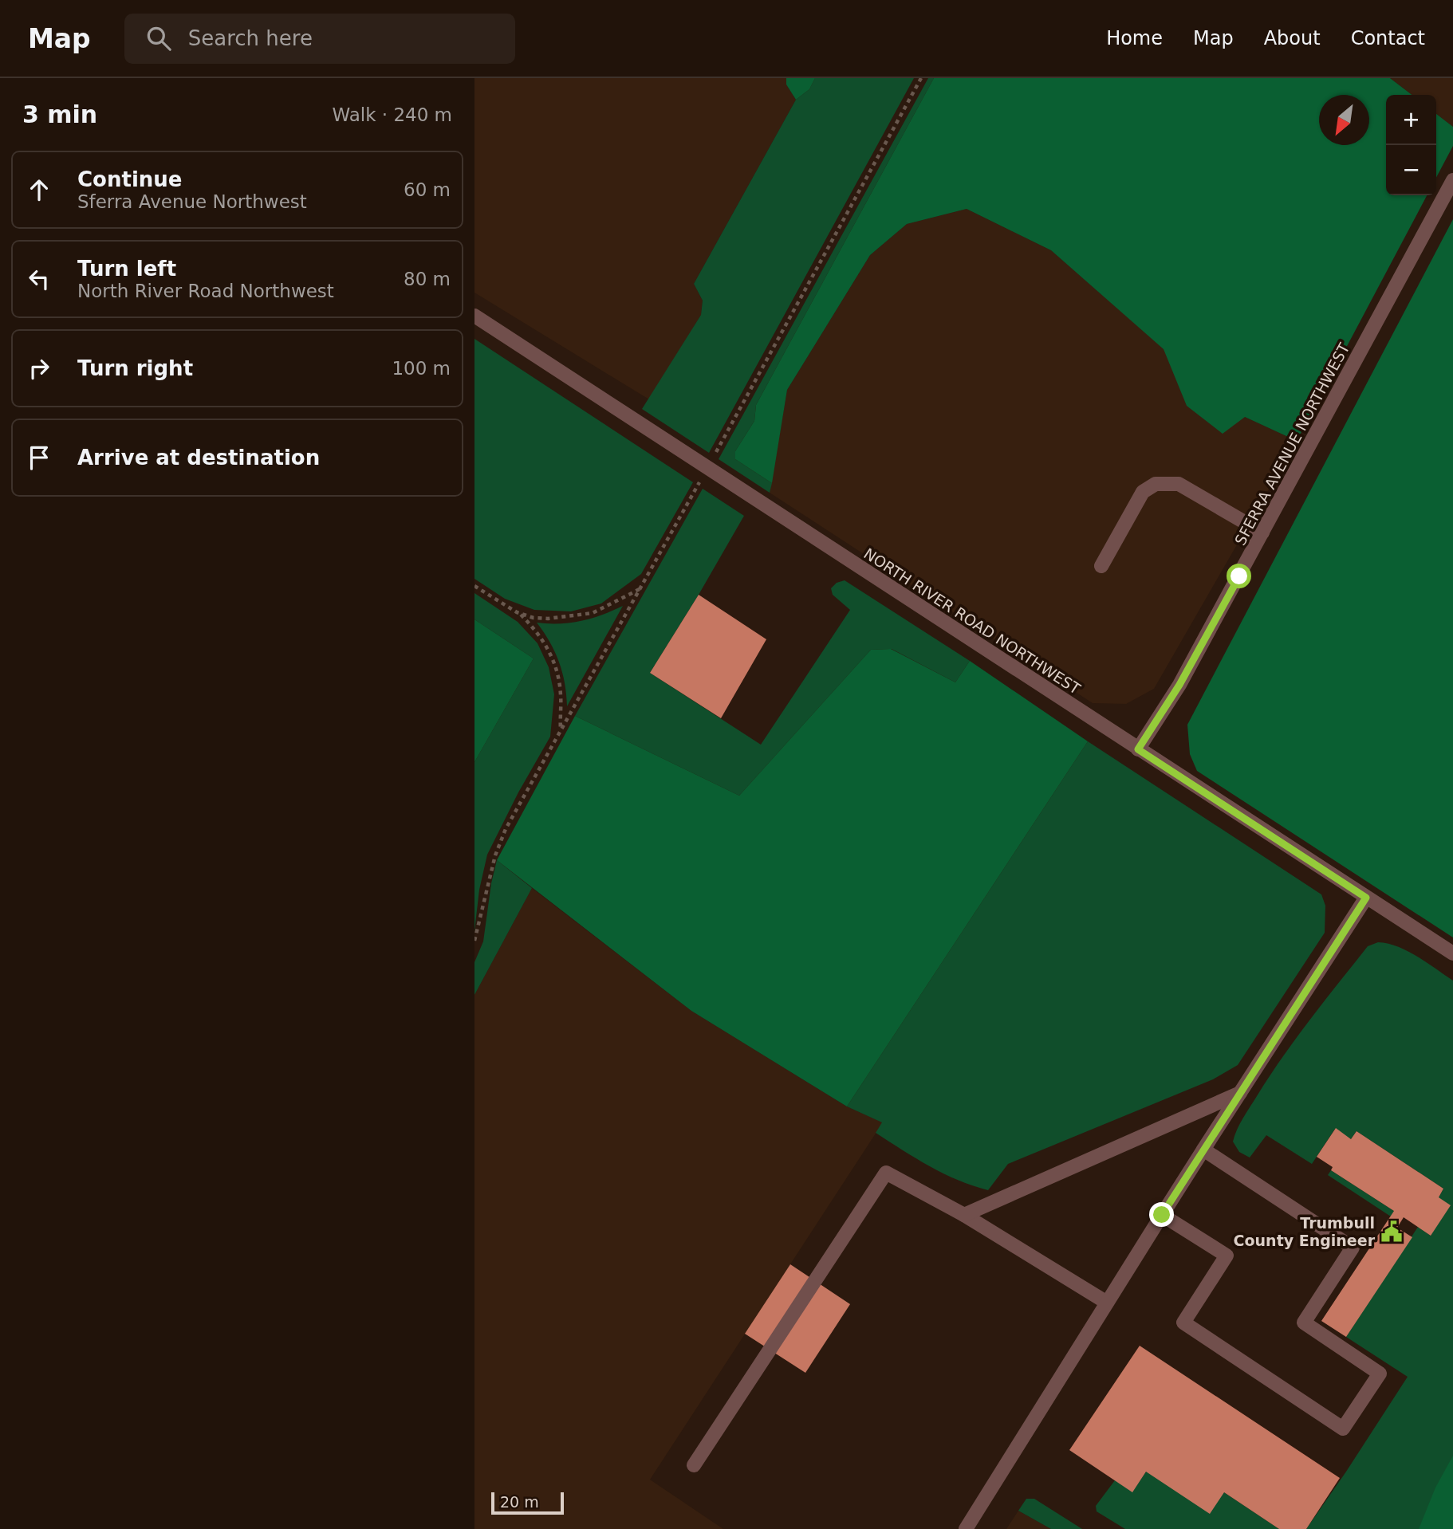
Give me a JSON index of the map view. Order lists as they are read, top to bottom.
{
  "streets": {
    "street": ["SFERRA AVENUE NORTHWEST", "NORTH RIVER ROAD NORTHWEST"]
  },
  "crossings": [
    ["SFERRA AVENUE NORTHWEST", "NORTH RIVER ROAD NORTHWEST"]
  ],
  "places": {
    "public building": ["Trumbull County Engineer"]
  },
  "scale_bar": "20 m",
  "north": "bottom left",
  "page": {
    "header": "Map",
    "search": "Search here",
    "nav": [
      "Home",
      "Map",
      "About",
      "Contact"
    ],
    "heading": ["3 min", "Walk · 240 m"],
    "map_buttons": ["+", "−"],
    "list": [
      ["Continue", "Sferra Avenue Northwest", "60 m"],
      ["Turn left", "North River Road Northwest", "80 m"],
      ["Turn right", "100 m"],
      "Arrive at destination"
    ],
    "scale": "20 m"
  }
}
